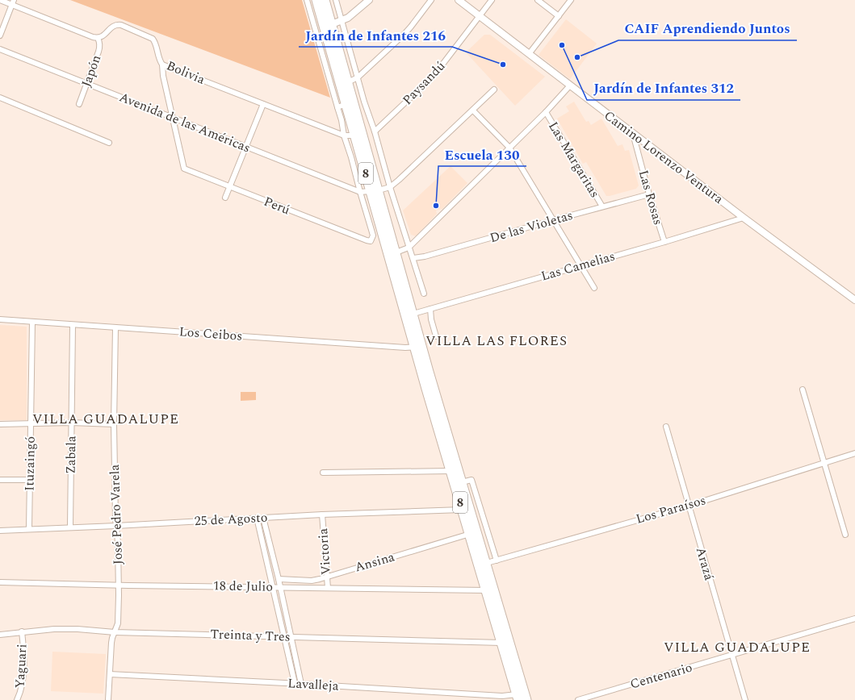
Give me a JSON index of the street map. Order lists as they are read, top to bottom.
{
  "streets": {
    "highway": ["8"],
    "street": [
      "Japón",
      "Bolivia",
      "Paysandú",
      "Avenida de las Américas",
      "Camino Lorenzo Ventura",
      "Las Margaritas",
      "Las Rosas",
      "Perú",
      "De las Violetas",
      "Las Camelias",
      "Los Ceibos",
      "Zabala",
      "Ituzaingó",
      "Los Paraísos",
      "José Pedro Varela",
      "25 de Agosto",
      "Victoria",
      "Ansina",
      "Arazá",
      "18 de Julio",
      "Treinta y Tres",
      "Yaguari",
      "Centenario",
      "Lavalleja"
    ]
  },
  "crossings": [
    ["Japón", "Bolivia"],
    ["Japón", "Avenida de las Américas"],
    ["Bolivia", "8"],
    ["Paysandú", "Camino Lorenzo Ventura"],
    ["Avenida de las Américas", "8"],
    ["Avenida de las Américas", "Perú"],
    ["Camino Lorenzo Ventura", "Las Rosas"],
    ["Camino Lorenzo Ventura", "Las Camelias"],
    ["Las Margaritas", "De las Violetas"],
    ["8", "Las Camelias"],
    ["8", "Los Ceibos"],
    ["8", "Los Paraísos"],
    ["8", "25 de Agosto"],
    ["8", "Ansina"],
    ["8", "18 de Julio"],
    ["8", "Treinta y Tres"],
    ["8", "Lavalleja"],
    ["Las Rosas", "De las Violetas"],
    ["Las Rosas", "Las Camelias"],
    ["Los Ceibos", "Zabala"],
    ["Los Ceibos", "Ituzaingó"],
    ["Los Ceibos", "José Pedro Varela"],
    ["Zabala", "25 de Agosto"],
    ["Ituzaingó", "25 de Agosto"],
    ["Los Paraísos", "Arazá"],
    ["José Pedro Varela", "25 de Agosto"],
    ["José Pedro Varela", "18 de Julio"],
    ["José Pedro Varela", "Treinta y Tres"],
    ["José Pedro Varela", "Lavalleja"],
    ["25 de Agosto", "Victoria"],
    ["Victoria", "Ansina"],
    ["Victoria", "18 de Julio"],
    ["Arazá", "Centenario"],
    ["Treinta y Tres", "Yaguari"]
  ],
  "districts": ["VILLA LAS FLORES", "VILLA GUADALUPE", "VILLA GUADALUPE"],
  "places": [
    "Jardín de Infantes 312",
    "CAIF Aprendiendo Juntos",
    "Jardín de Infantes 216",
    "Escuela 130"
  ]
}
